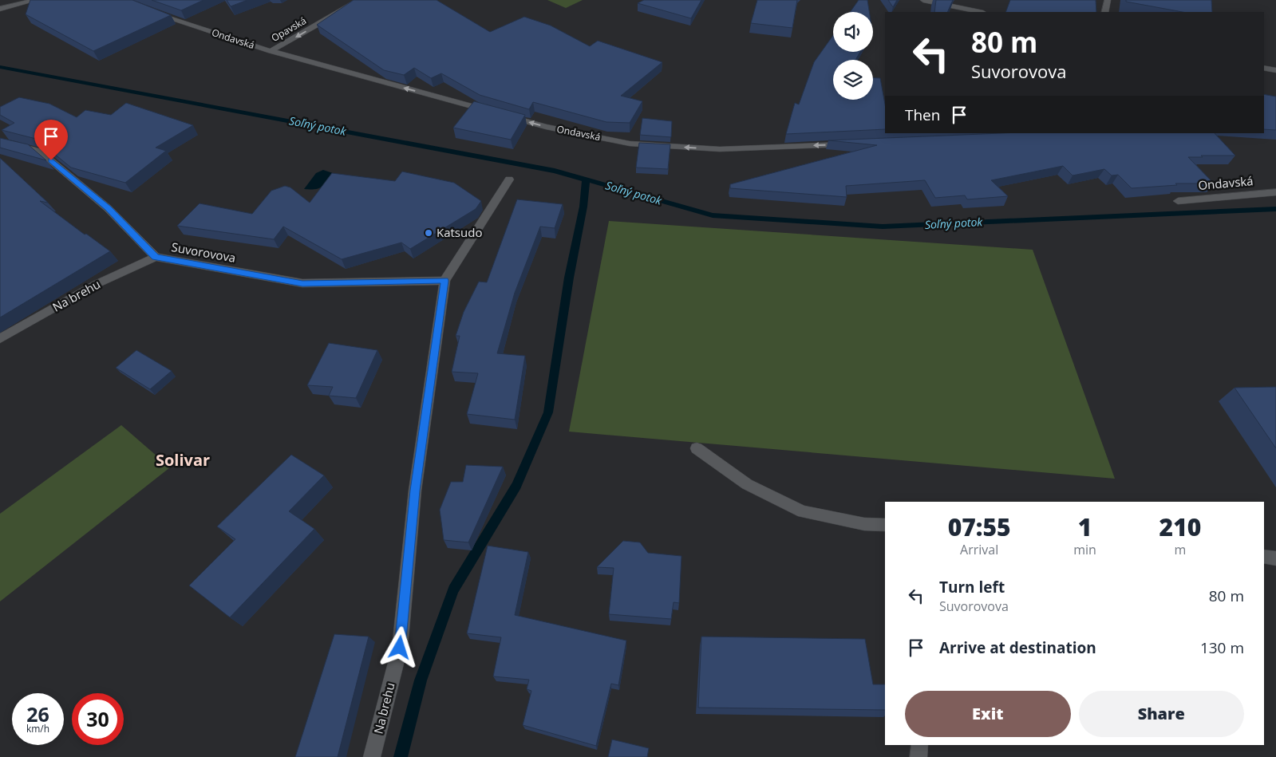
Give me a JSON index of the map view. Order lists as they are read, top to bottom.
{
  "streets": {
    "street": [
      "Opavská",
      "Ondavská",
      "Suvorovova",
      "Na brehu"
    ]
  },
  "crossings": [
    ["Opavská", "Ondavská"],
    ["Suvorovova", "Na brehu"]
  ],
  "one_way": ["Opavská", "Ondavská"],
  "districts": ["Solivar"],
  "water": ["Soľný potok"],
  "places": ["Katsudo"],
  "page": {
    "turn": ["80 m", "Suvorovova"],
    "then": "Then",
    "eta": [
      "07:55",
      "Arrival",
      "1",
      "min",
      "210",
      "m"
    ],
    "list": [
      {
        "name": "Turn left",
        "note": "Suvorovova",
        "value": "80 m"
      },
      {
        "name": "Arrive at destination",
        "value": "130 m"
      }
    ],
    "buttons": ["Exit", "Share"],
    "speed": "26 km/h",
    "limit": "30"
  }
}
